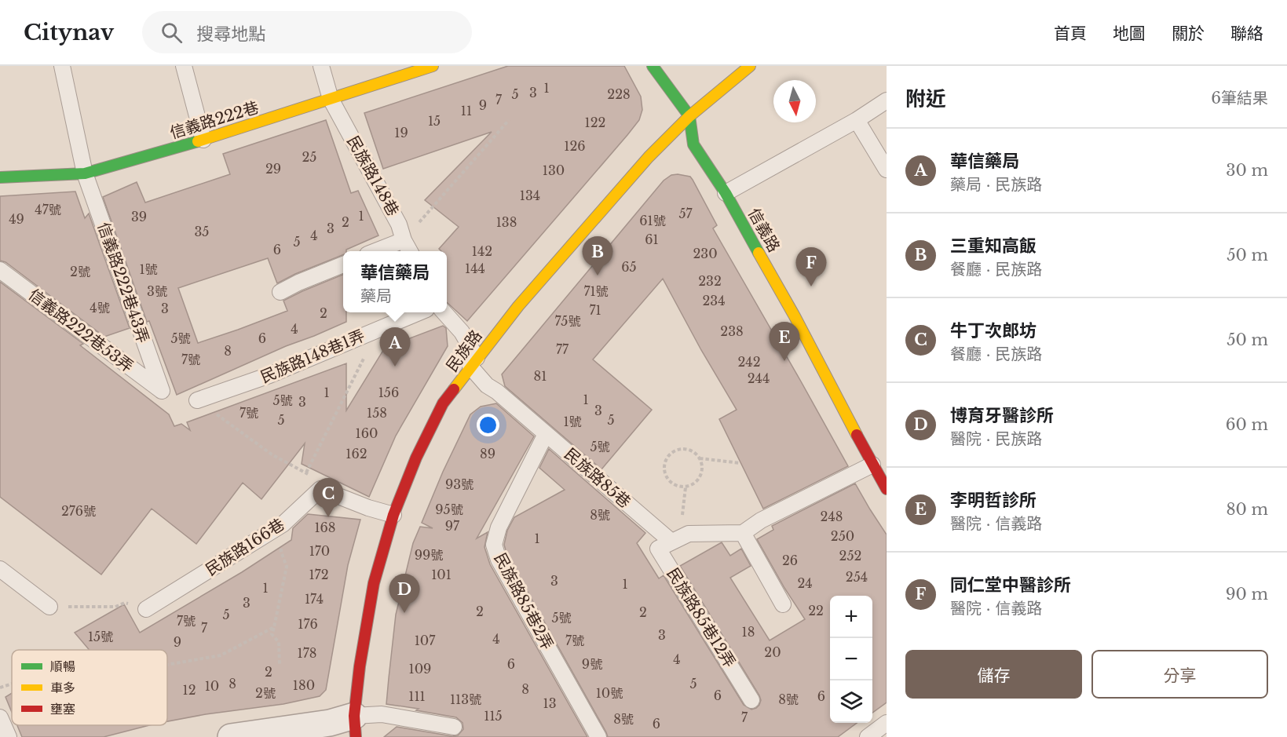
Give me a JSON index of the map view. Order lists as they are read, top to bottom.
{
  "streets": {
    "street": ["信義路222巷", "信義路", "民族路"],
    "lane": [
      "民族路148巷",
      "信義路222巷43弄",
      "信義路222巷53弄",
      "民族路148巷1弄",
      "民族路85巷",
      "民族路166巷",
      "民族路85巷2弄",
      "民族路85巷12弄"
    ]
  },
  "crossings": [
    ["信義路222巷", "民族路148巷"],
    ["信義路222巷", "信義路222巷43弄"],
    ["信義路", "民族路"],
    ["信義路222巷43弄", "信義路222巷53弄"],
    ["民族路", "民族路85巷"],
    ["民族路85巷", "民族路85巷2弄"],
    ["民族路85巷", "民族路85巷12弄"]
  ],
  "house_numbers": [
    "1",
    "3",
    "5",
    "228",
    "7",
    "9",
    "11",
    "15",
    "122",
    "19",
    "126",
    "25",
    "29",
    "130",
    "134",
    "47號",
    "57",
    "1",
    "39",
    "49",
    "61號",
    "2",
    "138",
    "3",
    "35",
    "4",
    "61",
    "5",
    "6",
    "142",
    "230",
    "65",
    "144",
    "1號",
    "2號",
    "232",
    "3號",
    "71號",
    "234",
    "4號",
    "3",
    "71",
    "2",
    "75號",
    "4",
    "238",
    "5號",
    "6",
    "77",
    "8",
    "7號",
    "242",
    "81",
    "244",
    "1",
    "156",
    "1",
    "5號",
    "3",
    "3",
    "7號",
    "158",
    "5",
    "5",
    "1號",
    "160",
    "5號",
    "162",
    "89",
    "93號",
    "95號",
    "276號",
    "8號",
    "248",
    "97",
    "168",
    "250",
    "1",
    "170",
    "99號",
    "252",
    "26",
    "172",
    "101",
    "254",
    "3",
    "24",
    "1",
    "1",
    "174",
    "3",
    "22",
    "2",
    "2",
    "5",
    "5號",
    "7號",
    "176",
    "7",
    "18",
    "3",
    "15號",
    "4",
    "107",
    "7號",
    "9",
    "20",
    "178",
    "4",
    "6",
    "9號",
    "109",
    "2",
    "8",
    "5",
    "180",
    "10",
    "8",
    "12",
    "2號",
    "10號",
    "6",
    "111",
    "6",
    "113號",
    "8號",
    "13",
    "115",
    "7",
    "8號",
    "6"
  ],
  "legend": ["順暢", "車多", "壅塞"],
  "north": "bottom",
  "page": {
    "header": "Citynav",
    "search": "搜尋地點",
    "nav": [
      "首頁",
      "地圖",
      "關於",
      "聯絡"
    ],
    "heading": ["附近", "6筆結果"],
    "list": [
      {
        "mark": "A",
        "name": "華信藥局",
        "note": "藥局 · 民族路",
        "value": "30 m"
      },
      {
        "mark": "B",
        "name": "三重知高飯",
        "note": "餐廳 · 民族路",
        "value": "50 m"
      },
      {
        "mark": "C",
        "name": "牛丁次郎坊",
        "note": "餐廳 · 民族路",
        "value": "50 m"
      },
      {
        "mark": "D",
        "name": "博育牙醫診所",
        "note": "醫院 · 民族路",
        "value": "60 m"
      },
      {
        "mark": "E",
        "name": "李明哲診所",
        "note": "醫院 · 信義路",
        "value": "80 m"
      },
      {
        "mark": "F",
        "name": "同仁堂中醫診所",
        "note": "醫院 · 信義路",
        "value": "90 m"
      }
    ],
    "pins": [
      "B",
      "F",
      "E",
      "A",
      "C",
      "D"
    ],
    "popup": ["華信藥局", "藥局"],
    "map_buttons": ["+", "−"],
    "buttons": ["儲存", "分享"]
  }
}
